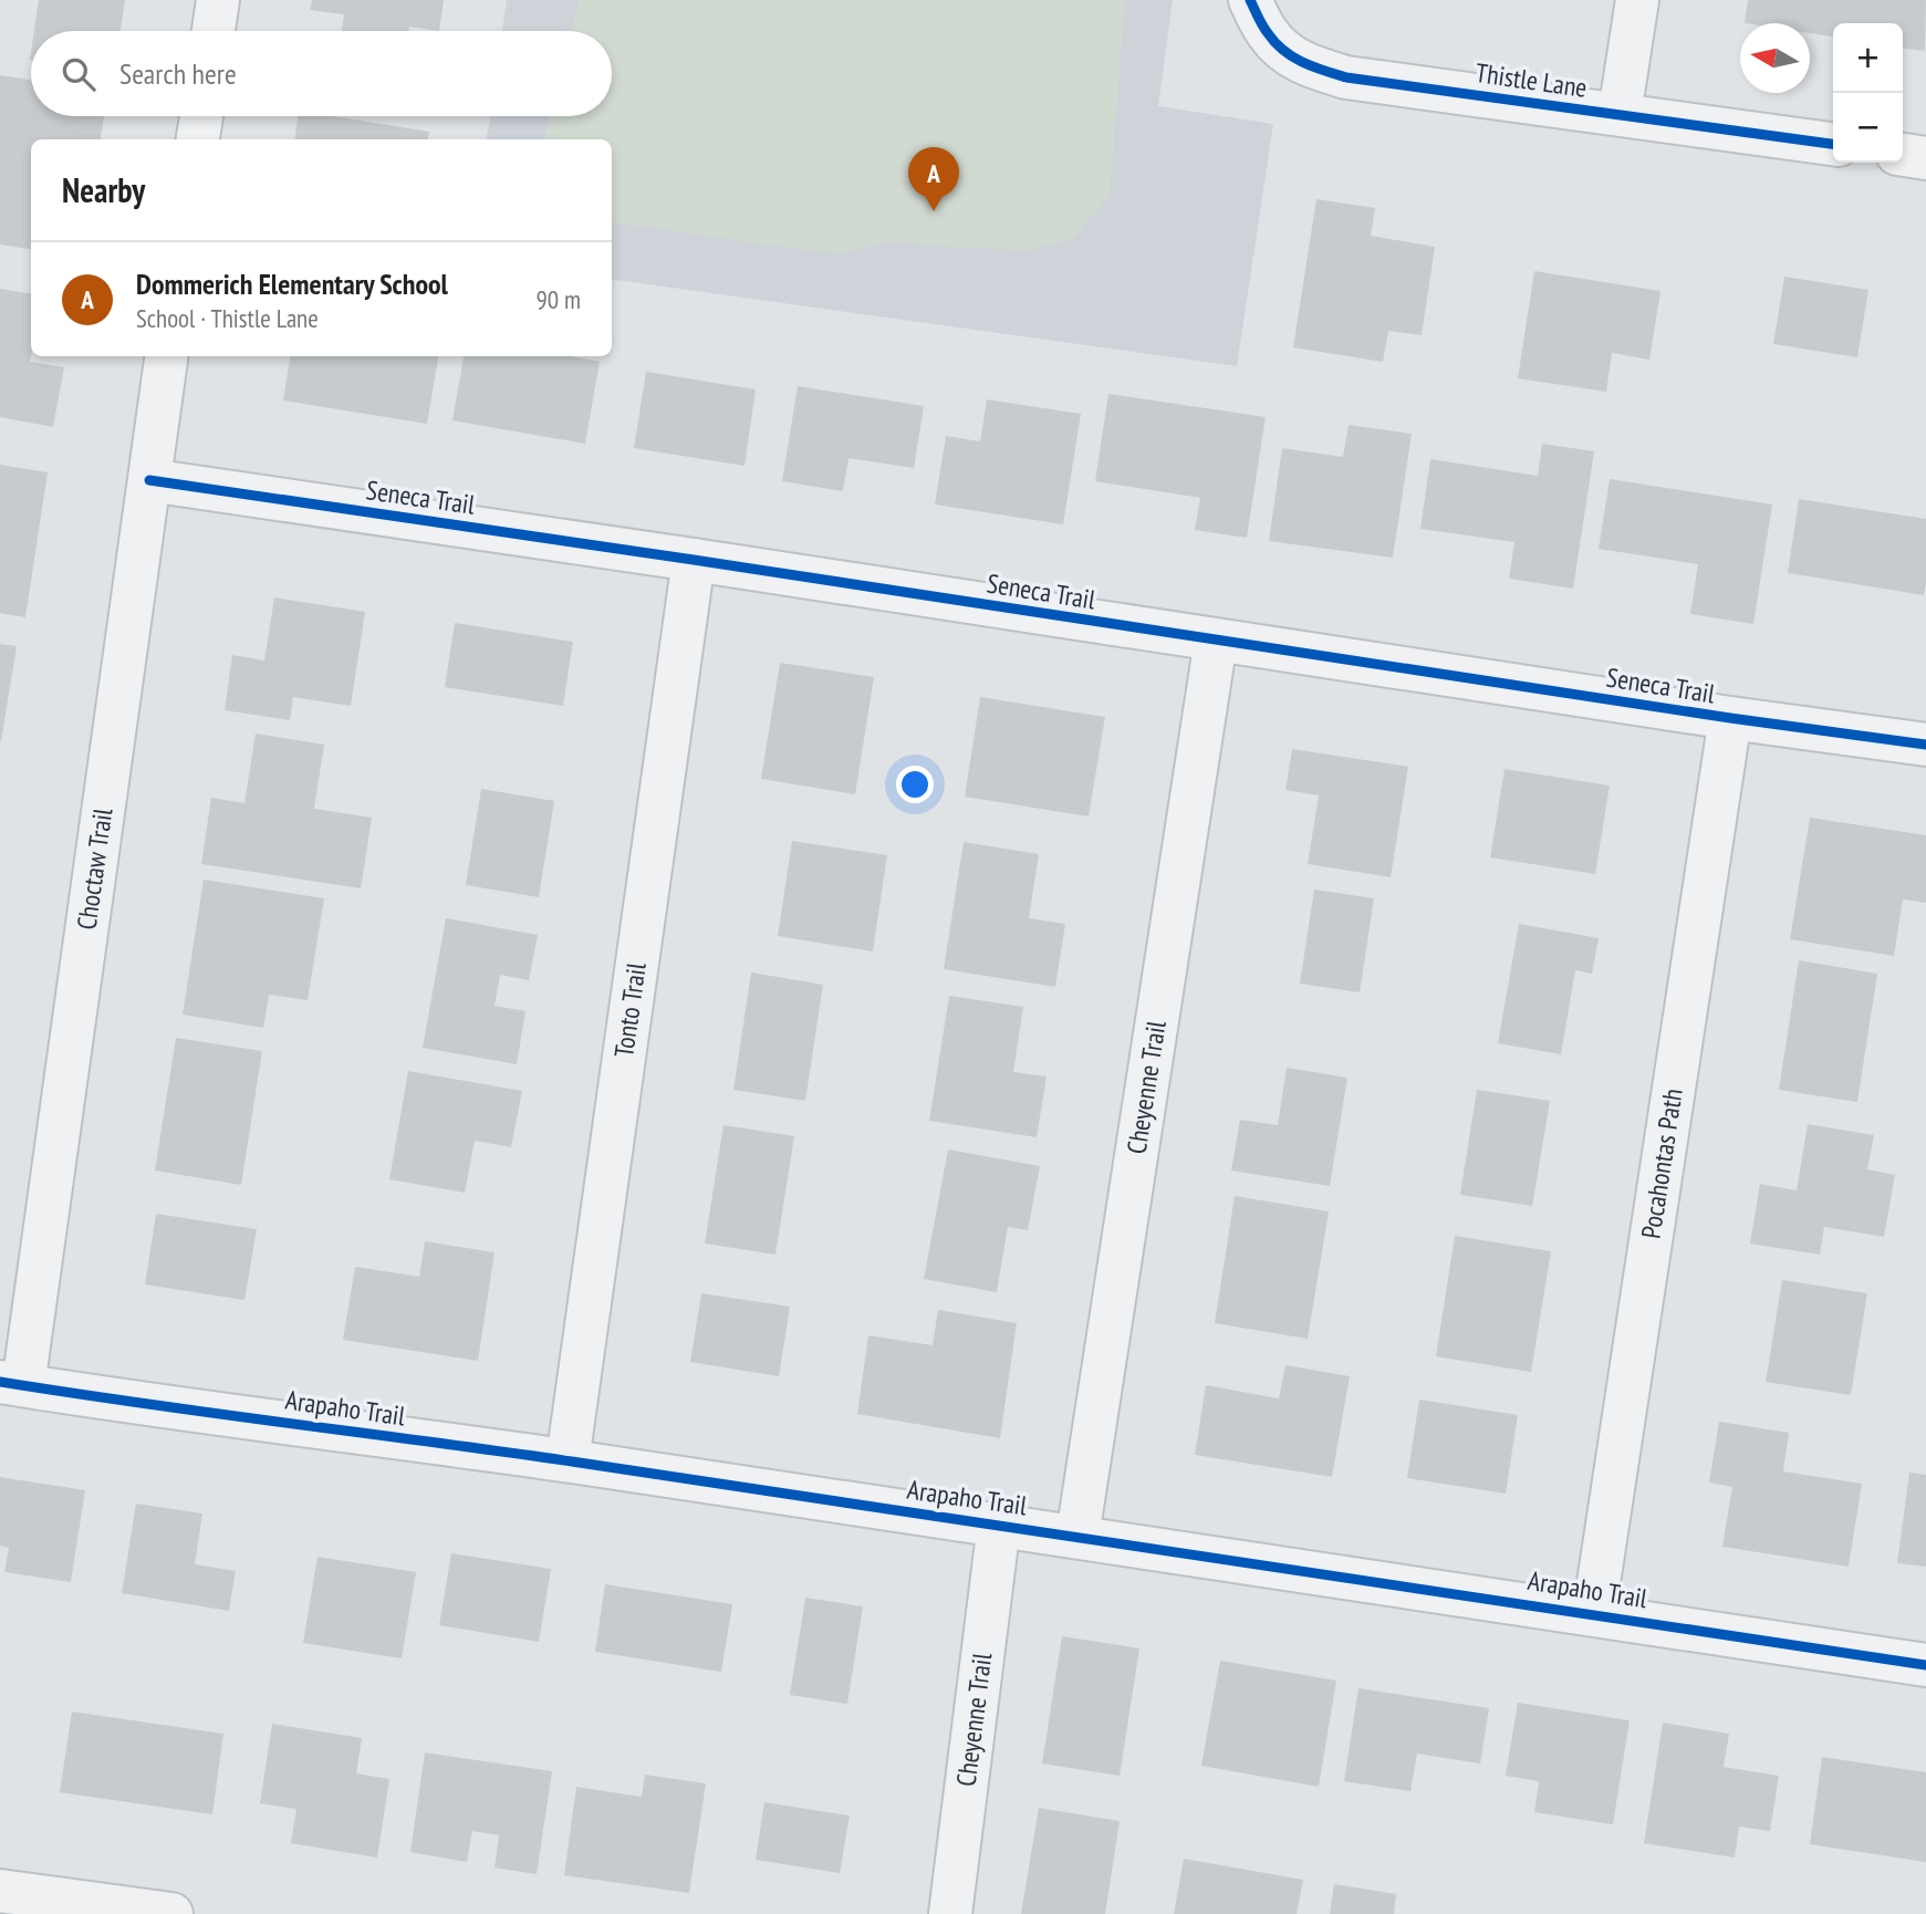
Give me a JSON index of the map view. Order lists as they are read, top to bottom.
{
  "streets": {
    "street": [
      "Thistle Lane",
      "Seneca Trail",
      "Choctaw Trail",
      "Tonto Trail",
      "Cheyenne Trail",
      "Pocahontas Path",
      "Arapaho Trail"
    ]
  },
  "crossings": [
    ["Seneca Trail", "Choctaw Trail"],
    ["Seneca Trail", "Tonto Trail"],
    ["Seneca Trail", "Cheyenne Trail"],
    ["Seneca Trail", "Pocahontas Path"],
    ["Choctaw Trail", "Arapaho Trail"],
    ["Tonto Trail", "Arapaho Trail"],
    ["Cheyenne Trail", "Arapaho Trail"],
    ["Pocahontas Path", "Arapaho Trail"]
  ],
  "north": "left",
  "page": {
    "map_buttons": ["+", "−"],
    "search": "Search here",
    "heading": "Nearby",
    "pins": "A",
    "list": [
      {
        "mark": "A",
        "name": "Dommerich Elementary School",
        "note": "School · Thistle Lane",
        "value": "90 m"
      }
    ]
  }
}
